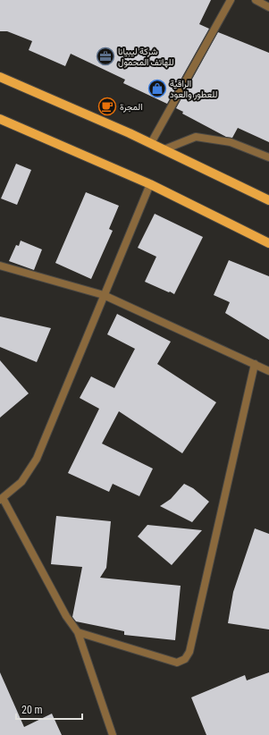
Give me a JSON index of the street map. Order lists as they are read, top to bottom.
{
  "places": {
    "office": ["شركة ليبيانا للهاتف المحمول"],
    "shop": ["الراقية للعطور والعود"],
    "cafe": ["المجرة"]
  },
  "scale_bar": "20 m"
}
